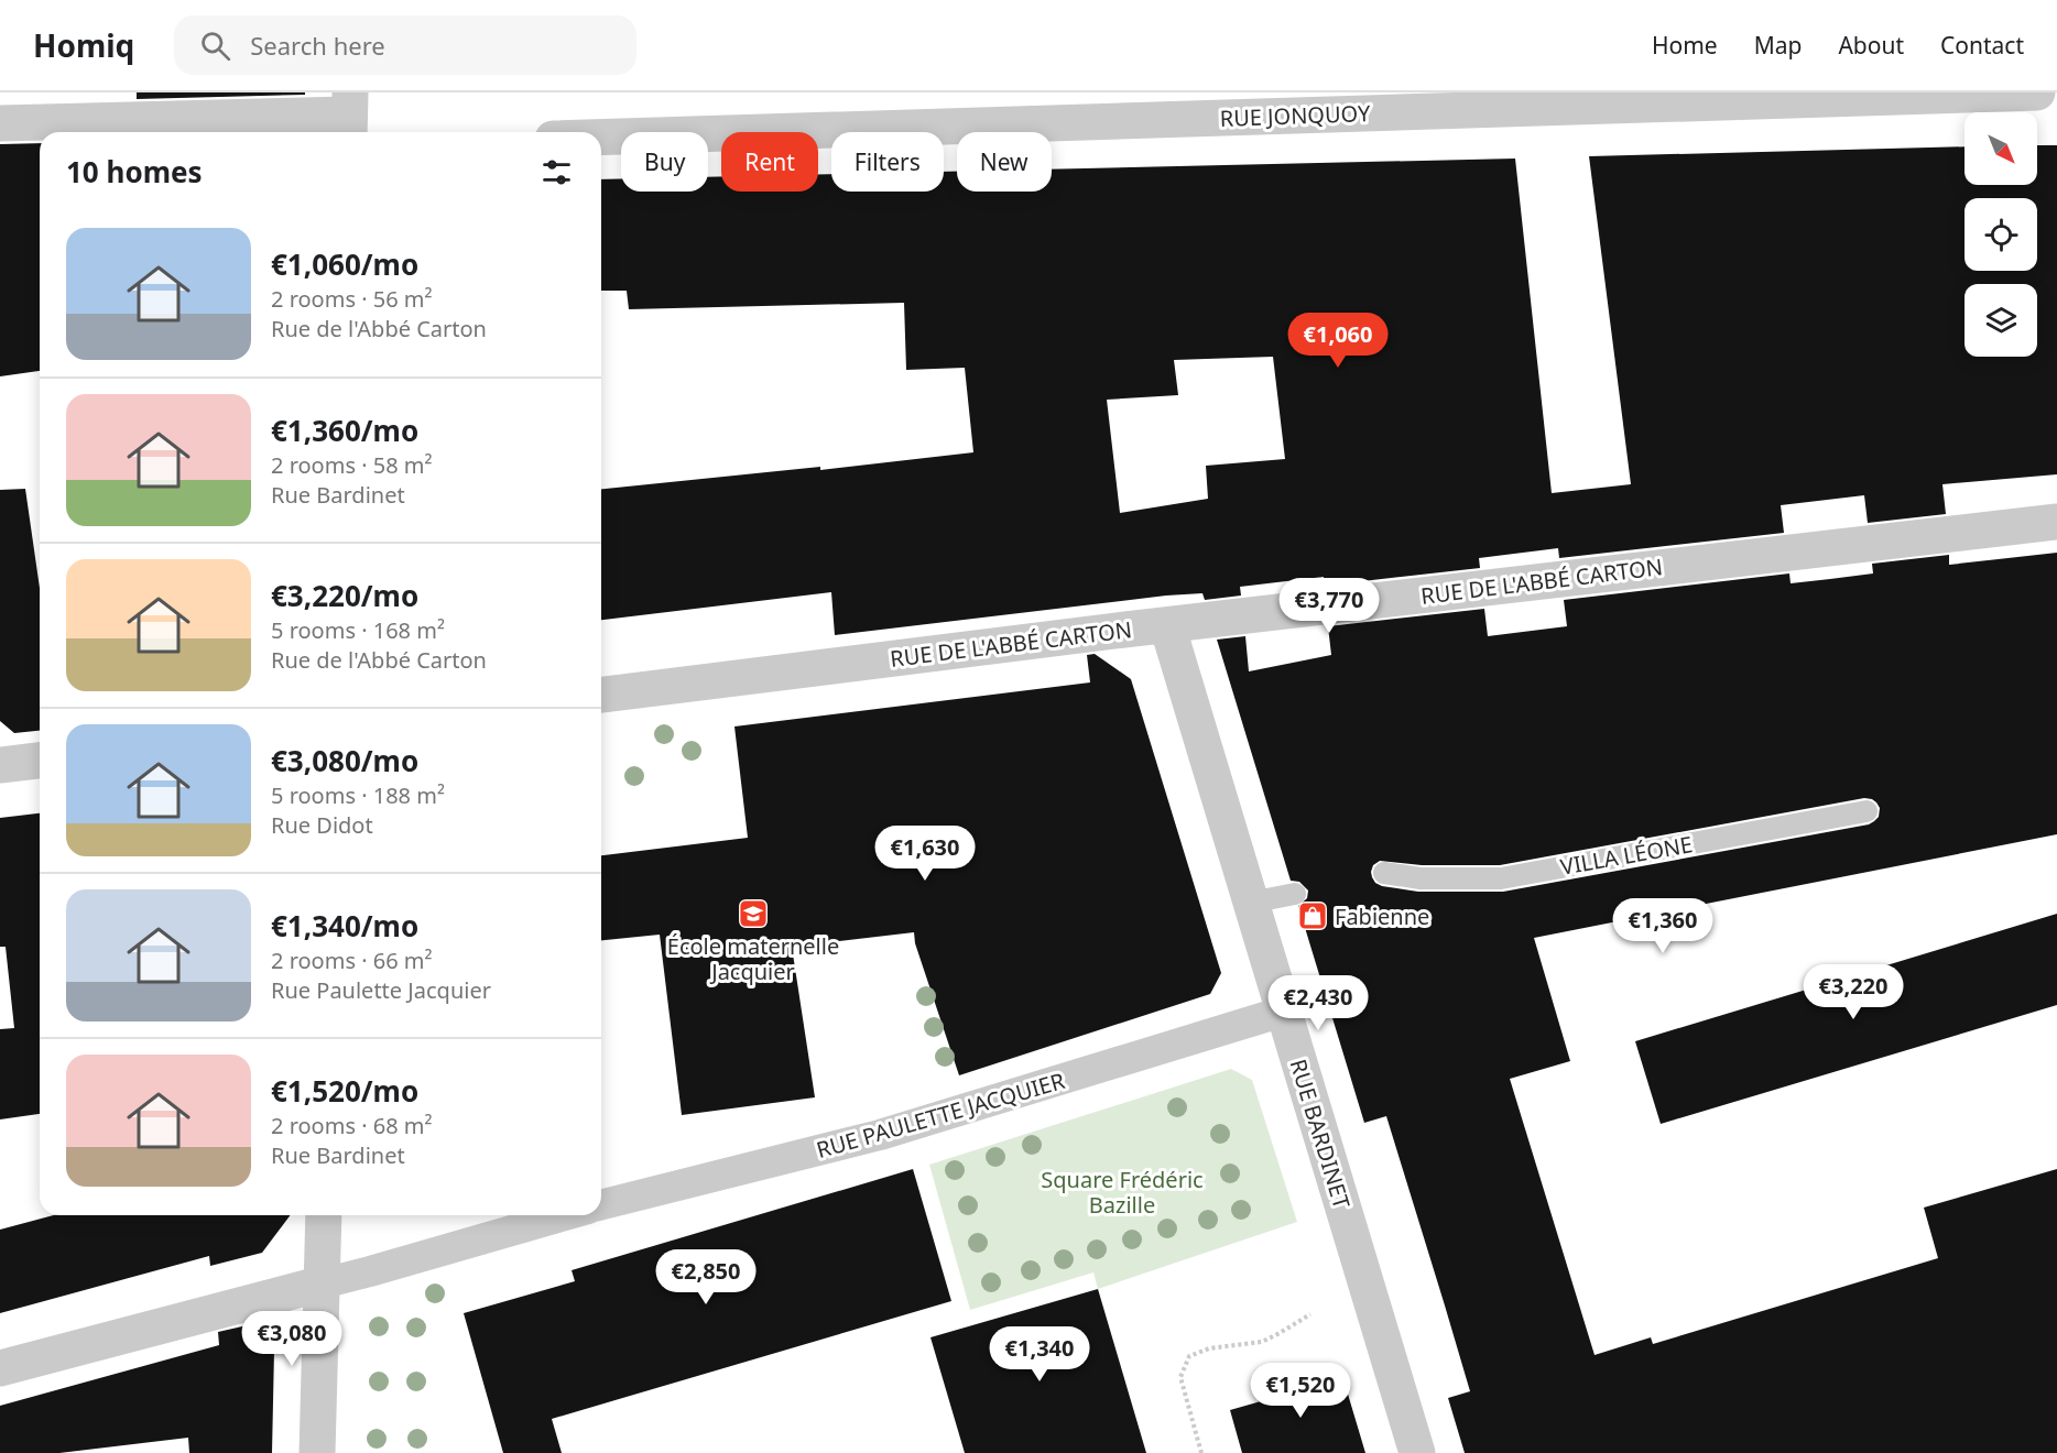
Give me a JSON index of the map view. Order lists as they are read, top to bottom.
{
  "streets": {
    "street": [
      "RUE JONQUOY",
      "RUE DE L'ABBÉ CARTON",
      "RUE PAULETTE JACQUIER",
      "RUE BARDINET"
    ],
    "lane": ["VILLA LÉONE"]
  },
  "crossings": [
    ["RUE DE L'ABBÉ CARTON", "RUE BARDINET"],
    ["RUE PAULETTE JACQUIER", "RUE BARDINET"]
  ],
  "parks": ["Square Frédéric Bazille"],
  "places": {
    "school or university": ["École maternelle Jacquier"],
    "shop": ["Fabienne"]
  },
  "north": "bottom right",
  "page": {
    "header": "Homiq",
    "search": "Search here",
    "nav": [
      "Home",
      "Map",
      "About",
      "Contact"
    ],
    "chip": [
      "Buy",
      "Rent",
      "Filters",
      "New"
    ],
    "heading": "10 homes",
    "list": [
      {
        "name": "€1,060/mo",
        "note": "2 rooms · 56 m² · Rue de l'Abbé Carton"
      },
      {
        "name": "€1,360/mo",
        "note": "2 rooms · 58 m² · Rue Bardinet"
      },
      {
        "name": "€3,220/mo",
        "note": "5 rooms · 168 m² · Rue de l'Abbé Carton"
      },
      {
        "name": "€3,080/mo",
        "note": "5 rooms · 188 m² · Rue Didot"
      },
      {
        "name": "€1,340/mo",
        "note": "2 rooms · 66 m² · Rue Paulette Jacquier"
      },
      {
        "name": "€1,520/mo",
        "note": "2 rooms · 68 m² · Rue Bardinet"
      }
    ],
    "price": [
      "€1,060",
      "€3,770",
      "€1,630",
      "€1,360",
      "€3,220",
      "€2,430",
      "€2,850",
      "€3,080",
      "€1,340",
      "€1,520"
    ]
  }
}
